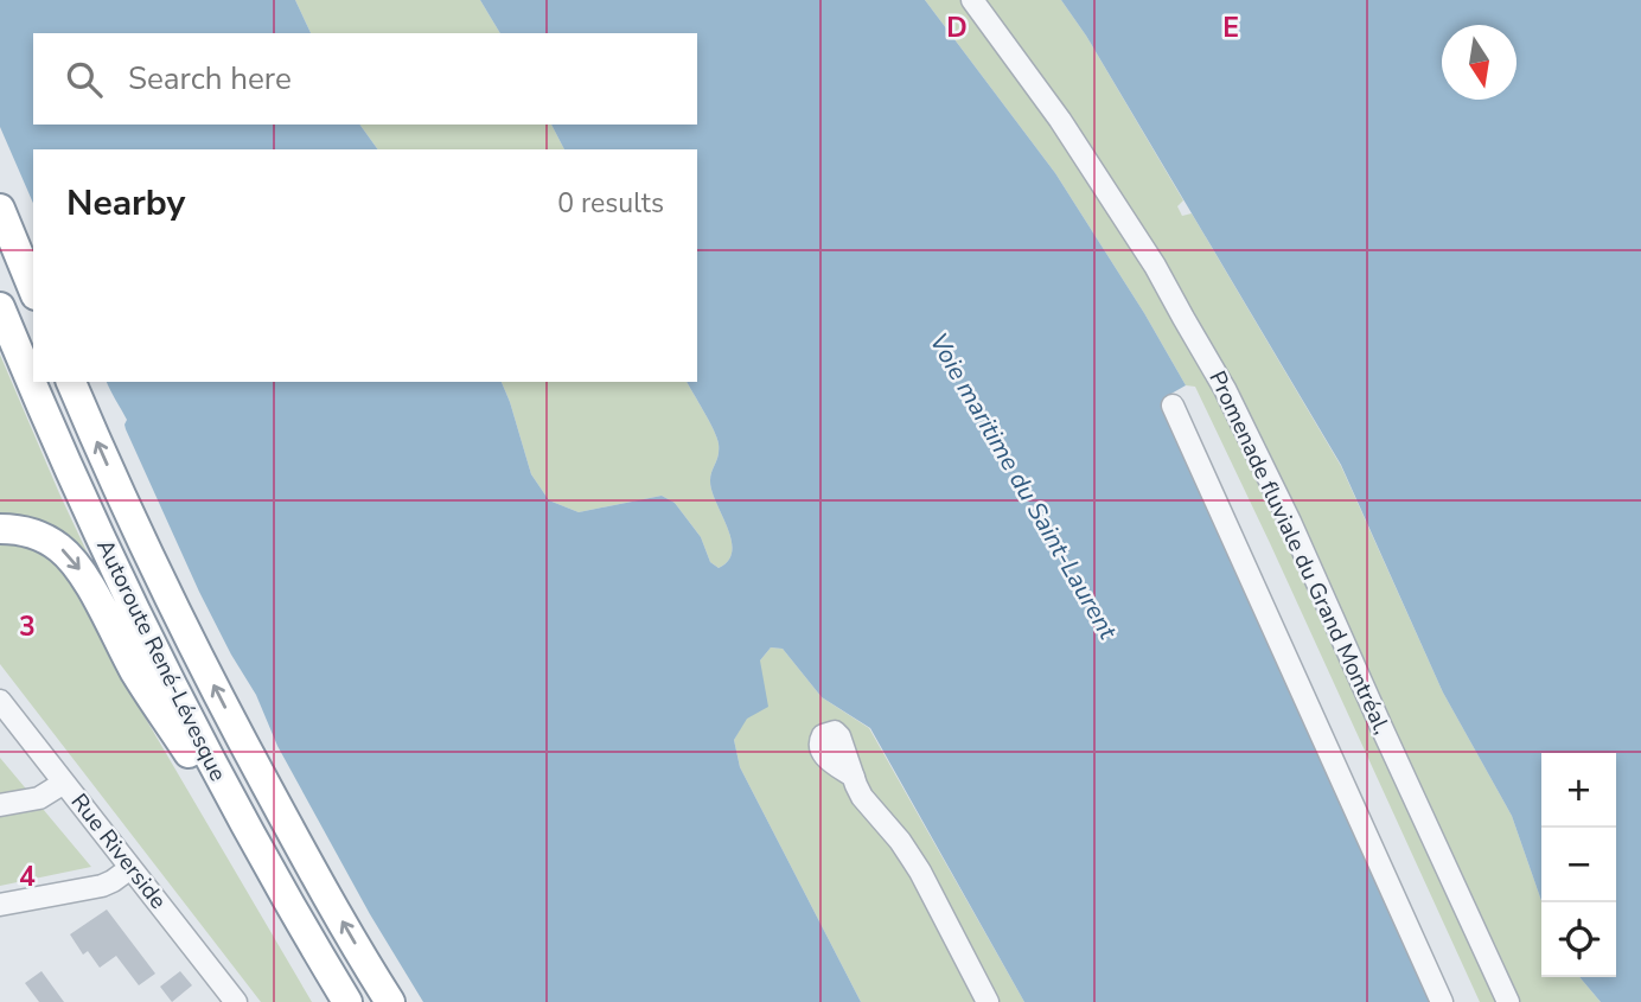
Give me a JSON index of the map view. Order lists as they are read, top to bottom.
{
  "streets": {
    "highway": ["Autoroute René-Lévesque"],
    "street": ["Promenade fluviale du Grand Montréal,", "Rue Riverside"]
  },
  "water": ["Voie maritime du Saint-Laurent"],
  "north": "bottom",
  "page": {
    "search": "Search here",
    "heading": ["Nearby", "0 results"],
    "map_buttons": ["+", "−"]
  },
  "grid": {
    "columns": ["D", "E"],
    "rows": ["3", "4"]
  }
}
